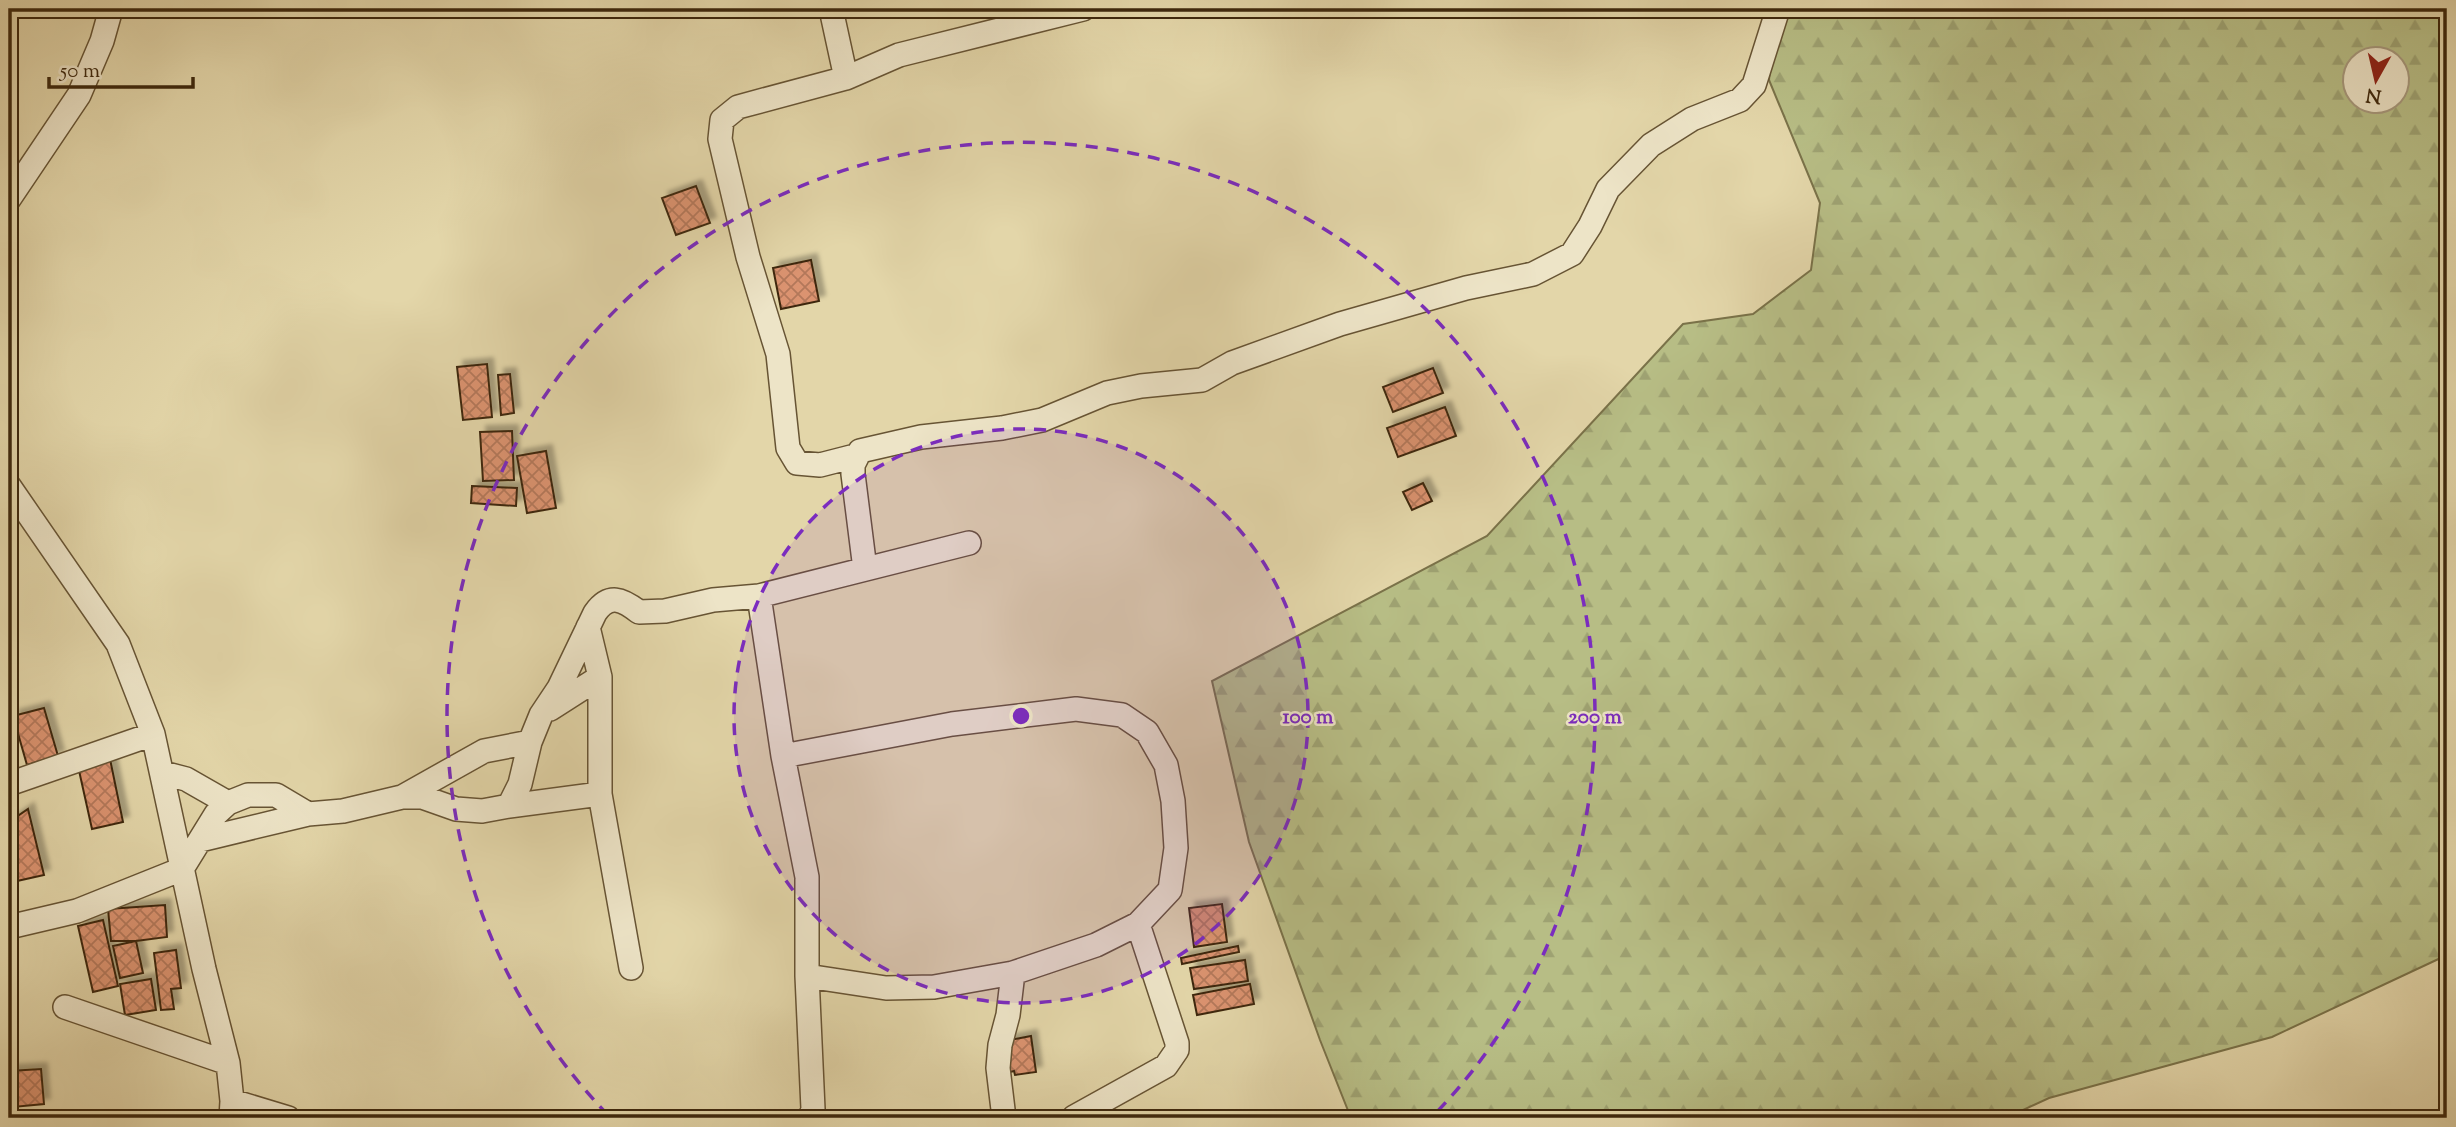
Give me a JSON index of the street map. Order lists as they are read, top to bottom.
{
  "scale_bar": "50 m",
  "north": "bottom",
  "rings": ["100 m", "200 m"]
}
